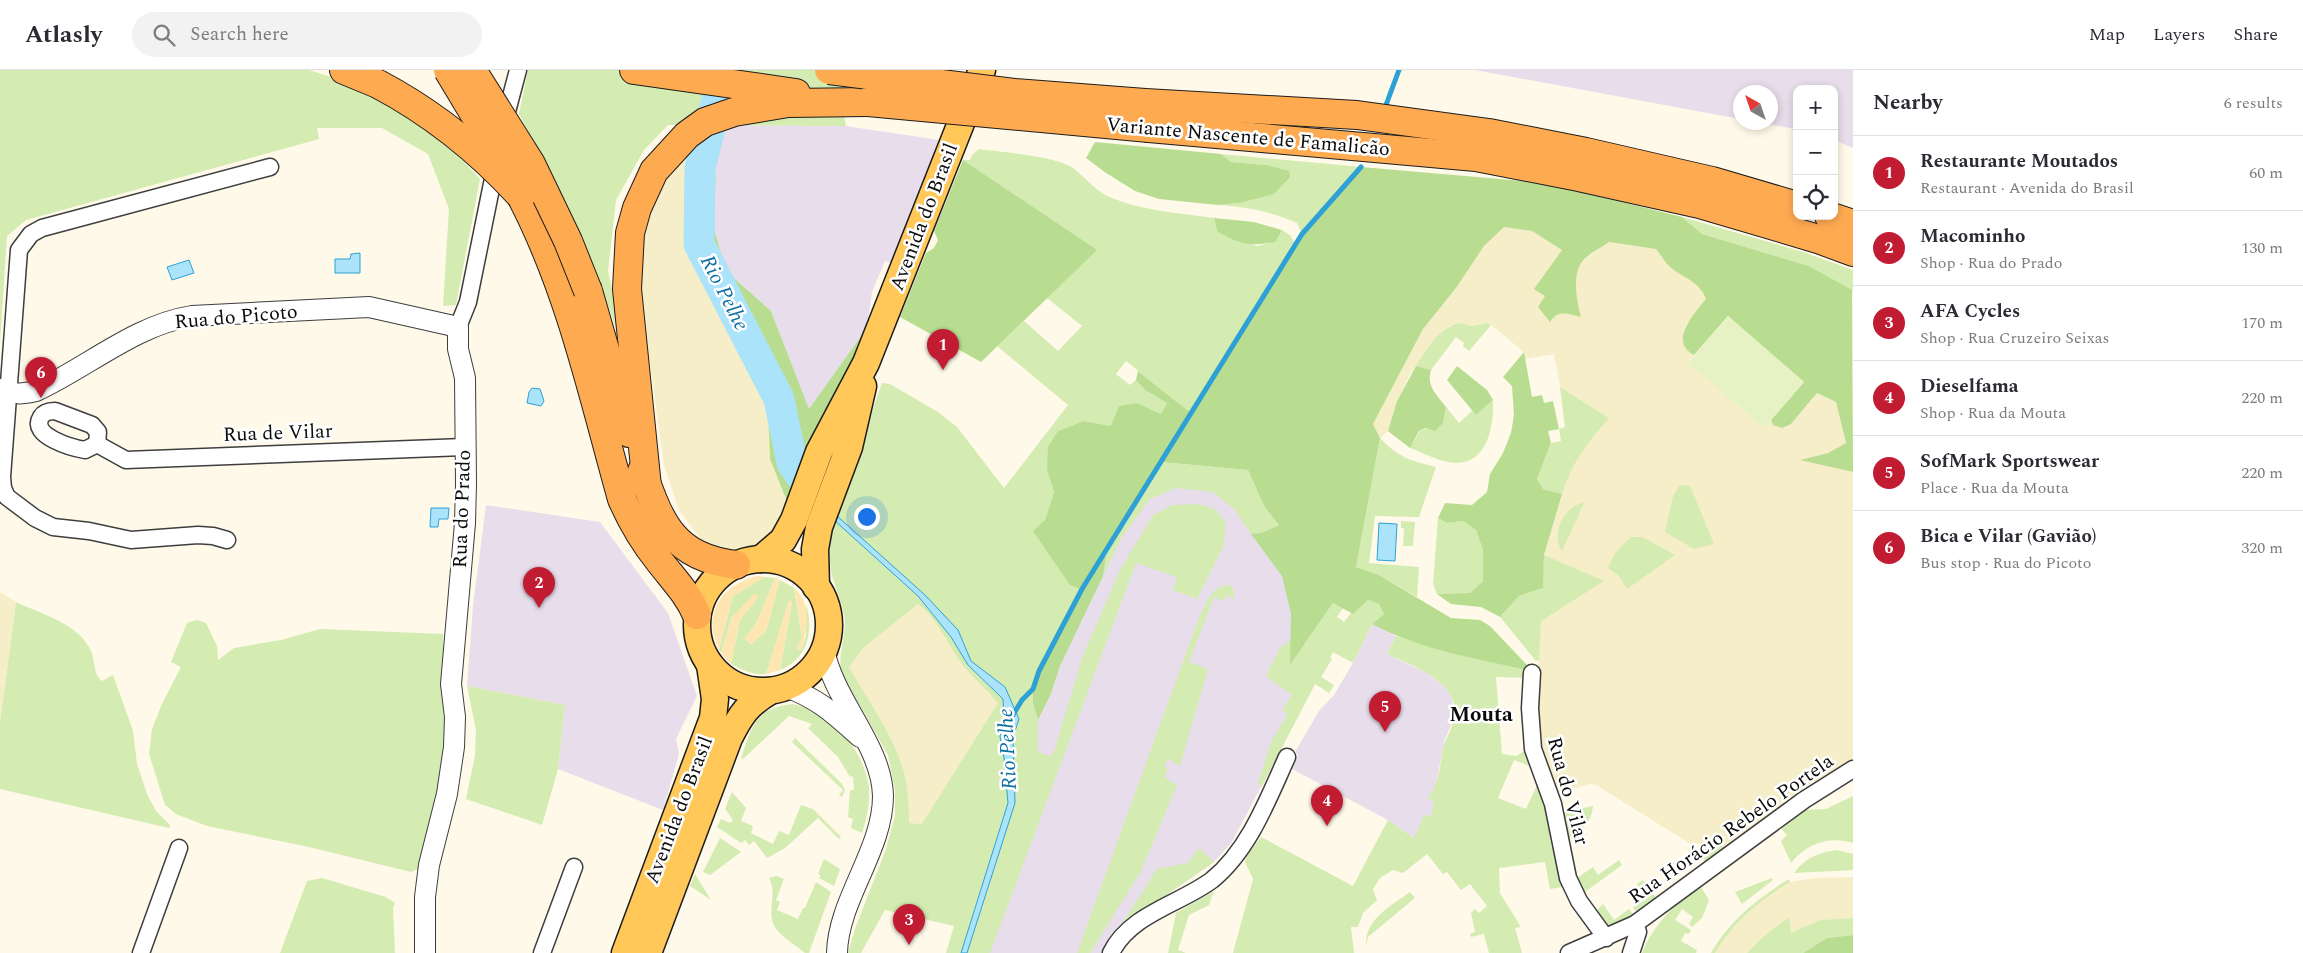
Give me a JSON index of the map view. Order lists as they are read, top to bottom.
{
  "streets": {
    "highway": ["Variante Nascente de Famalicão"],
    "main road": ["Avenida do Brasil"],
    "street": [
      "Rua do Picoto",
      "Rua de Vilar",
      "Rua do Prado",
      "Rua do Vilar",
      "Rua Horácio Rebelo Portela"
    ]
  },
  "crossings": [
    ["Rua do Picoto", "Rua do Prado"],
    ["Rua de Vilar", "Rua do Prado"]
  ],
  "districts": ["Mouta"],
  "water": ["Rio Pelhe"],
  "north": "top left",
  "page": {
    "header": "Atlasly",
    "search": "Search here",
    "nav": ["Map", "Layers", "Share"],
    "heading": ["Nearby", "6 results"],
    "map_buttons": ["+", "−"],
    "list": [
      {
        "mark": "1",
        "name": "Restaurante Moutados",
        "note": "Restaurant · Avenida do Brasil",
        "value": "60 m"
      },
      {
        "mark": "2",
        "name": "Macominho",
        "note": "Shop · Rua do Prado",
        "value": "130 m"
      },
      {
        "mark": "3",
        "name": "AFA Cycles",
        "note": "Shop · Rua Cruzeiro Seixas",
        "value": "170 m"
      },
      {
        "mark": "4",
        "name": "Dieselfama",
        "note": "Shop · Rua da Mouta",
        "value": "220 m"
      },
      {
        "mark": "5",
        "name": "SofMark Sportswear",
        "note": "Place · Rua da Mouta",
        "value": "220 m"
      },
      {
        "mark": "6",
        "name": "Bica e Vilar (Gavião)",
        "note": "Bus stop · Rua do Picoto",
        "value": "320 m"
      }
    ],
    "pins": [
      "1",
      "6",
      "2",
      "5",
      "4",
      "3"
    ]
  }
}
